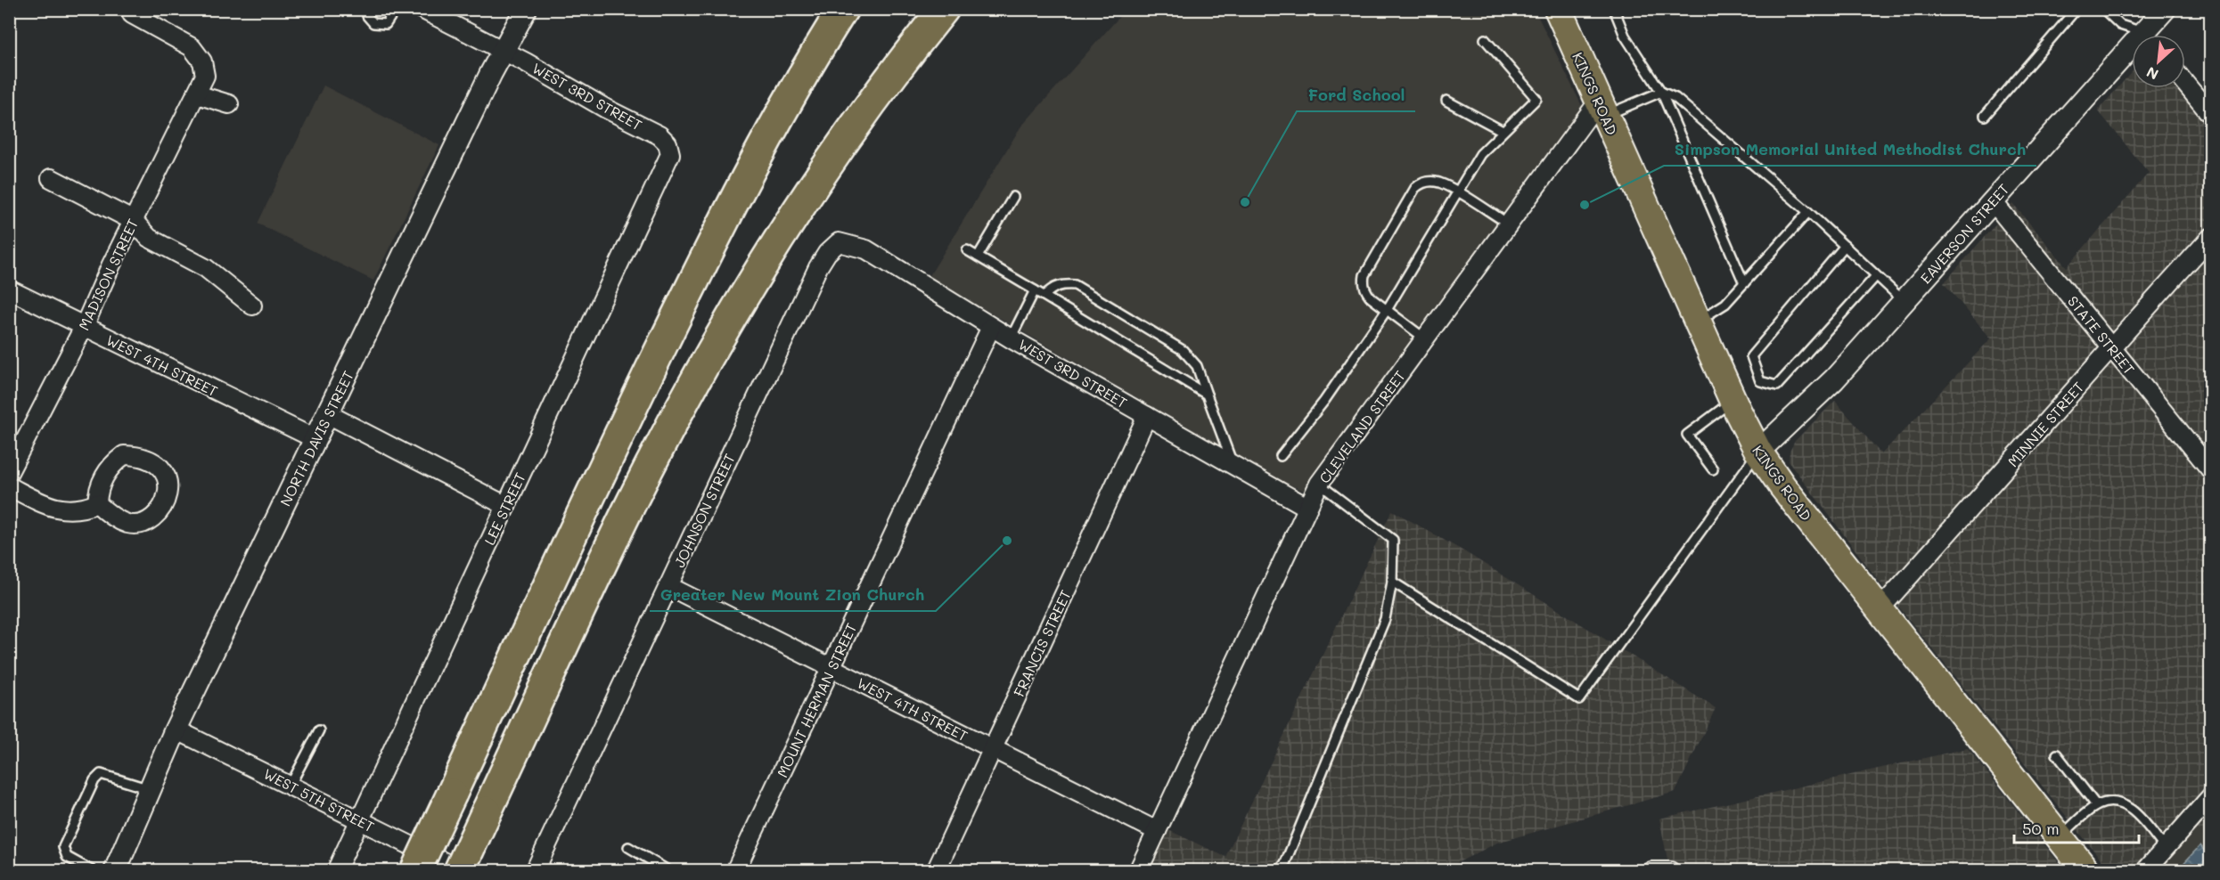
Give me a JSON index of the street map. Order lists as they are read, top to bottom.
{
  "streets": {
    "main road": ["KINGS ROAD"],
    "street": [
      "WEST 3RD STREET",
      "EAVERSON STREET",
      "MADISON STREET",
      "STATE STREET",
      "WEST 4TH STREET",
      "MINNIE STREET",
      "CLEVELAND STREET",
      "NORTH DAVIS STREET",
      "LEE STREET",
      "JOHNSON STREET",
      "FRANCIS STREET",
      "MOUNT HERMAN STREET",
      "WEST 5TH STREET"
    ]
  },
  "crossings": [
    ["KINGS ROAD", "EAVERSON STREET"],
    ["KINGS ROAD", "MINNIE STREET"],
    ["KINGS ROAD", "CLEVELAND STREET"],
    ["WEST 3RD STREET", "CLEVELAND STREET"],
    ["WEST 3RD STREET", "NORTH DAVIS STREET"],
    ["WEST 3RD STREET", "LEE STREET"],
    ["WEST 3RD STREET", "JOHNSON STREET"],
    ["WEST 3RD STREET", "FRANCIS STREET"],
    ["WEST 3RD STREET", "MOUNT HERMAN STREET"],
    ["EAVERSON STREET", "STATE STREET"],
    ["MADISON STREET", "WEST 4TH STREET"],
    ["STATE STREET", "MINNIE STREET"],
    ["WEST 4TH STREET", "CLEVELAND STREET"],
    ["WEST 4TH STREET", "NORTH DAVIS STREET"],
    ["WEST 4TH STREET", "JOHNSON STREET"],
    ["WEST 4TH STREET", "FRANCIS STREET"],
    ["WEST 4TH STREET", "MOUNT HERMAN STREET"],
    ["NORTH DAVIS STREET", "WEST 5TH STREET"],
    ["LEE STREET", "WEST 5TH STREET"]
  ],
  "places": ["Ford School", "Simpson Memorial United Methodist Church", "Greater New Mount Zion Church"],
  "scale_bar": "50 m",
  "north": "bottom left"
}
